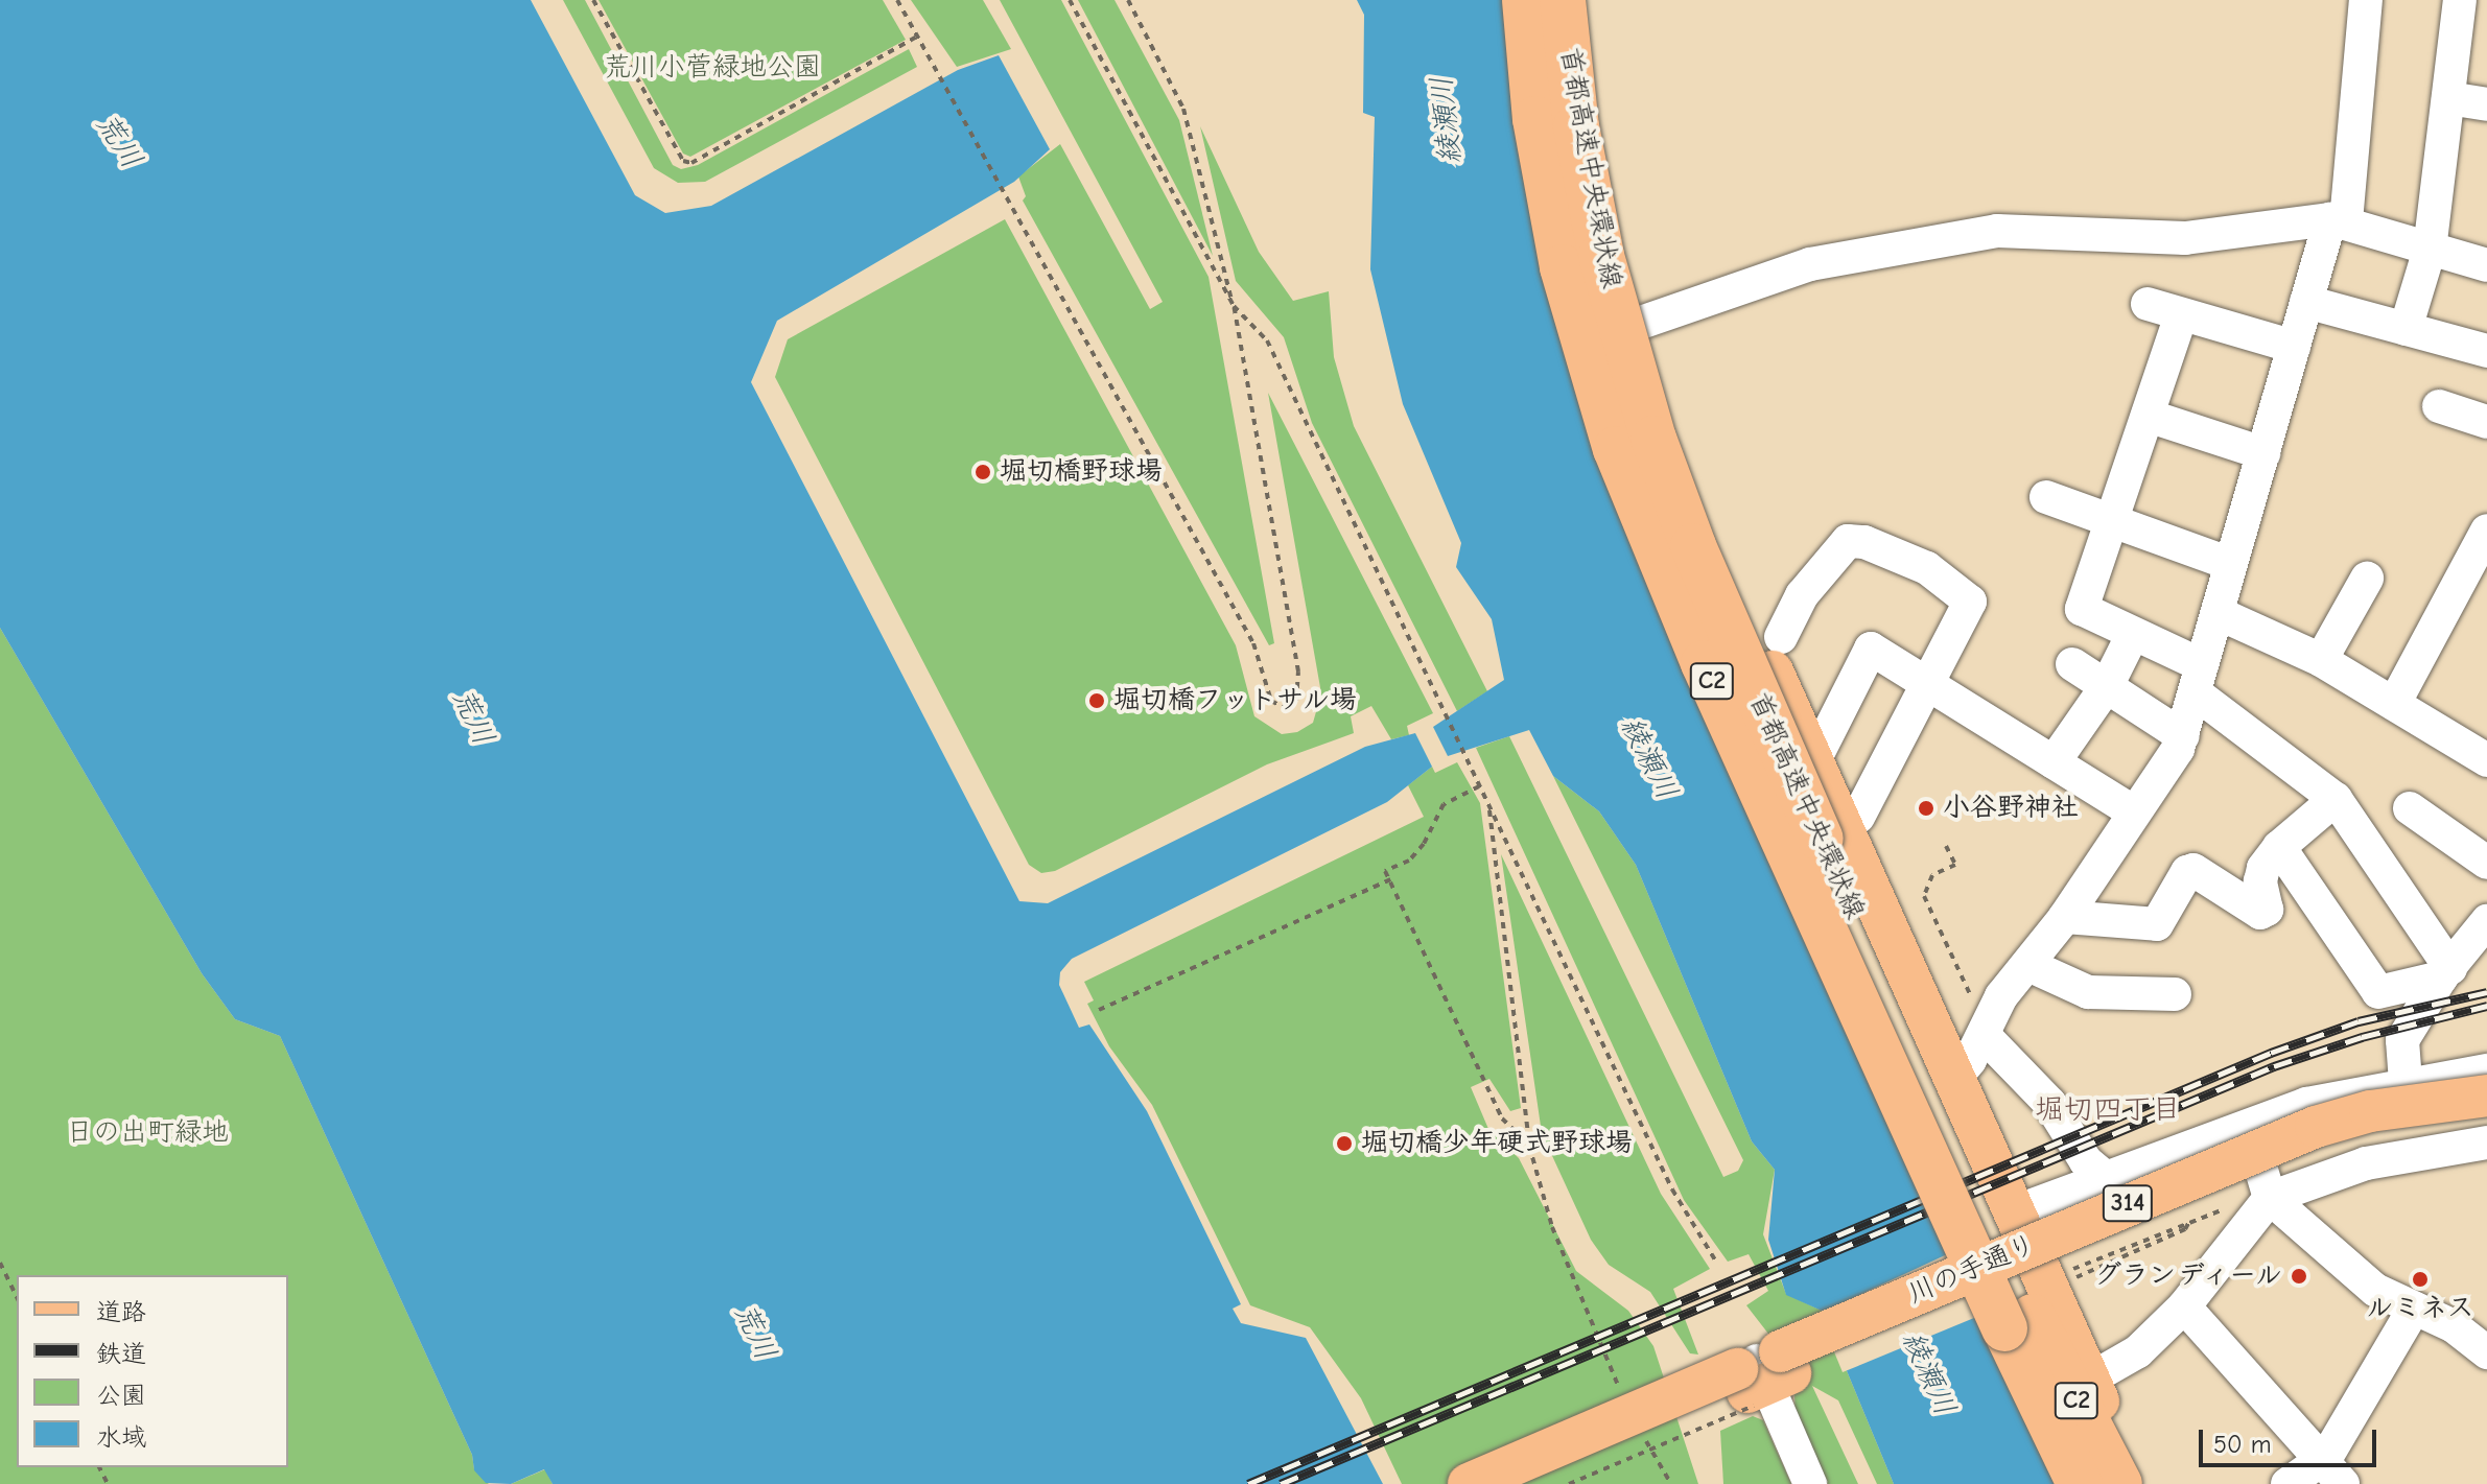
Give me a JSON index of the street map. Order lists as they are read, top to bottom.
{
  "streets": {
    "highway": ["首都高速中央環状線", "C2"],
    "main road": ["314", "川の手通り"]
  },
  "districts": ["堀切四丁目"],
  "water": ["綾瀬川", "荒川"],
  "parks": ["荒川小菅緑地公園", "日の出町緑地"],
  "places": [
    "堀切橋野球場",
    "堀切橋フットサル場",
    "小谷野神社",
    "堀切橋少年硬式野球場",
    "グランディール",
    "ルミネス"
  ],
  "legend": [
    "道路",
    "鉄道",
    "公園",
    "水域"
  ],
  "scale_bar": "50 m"
}
